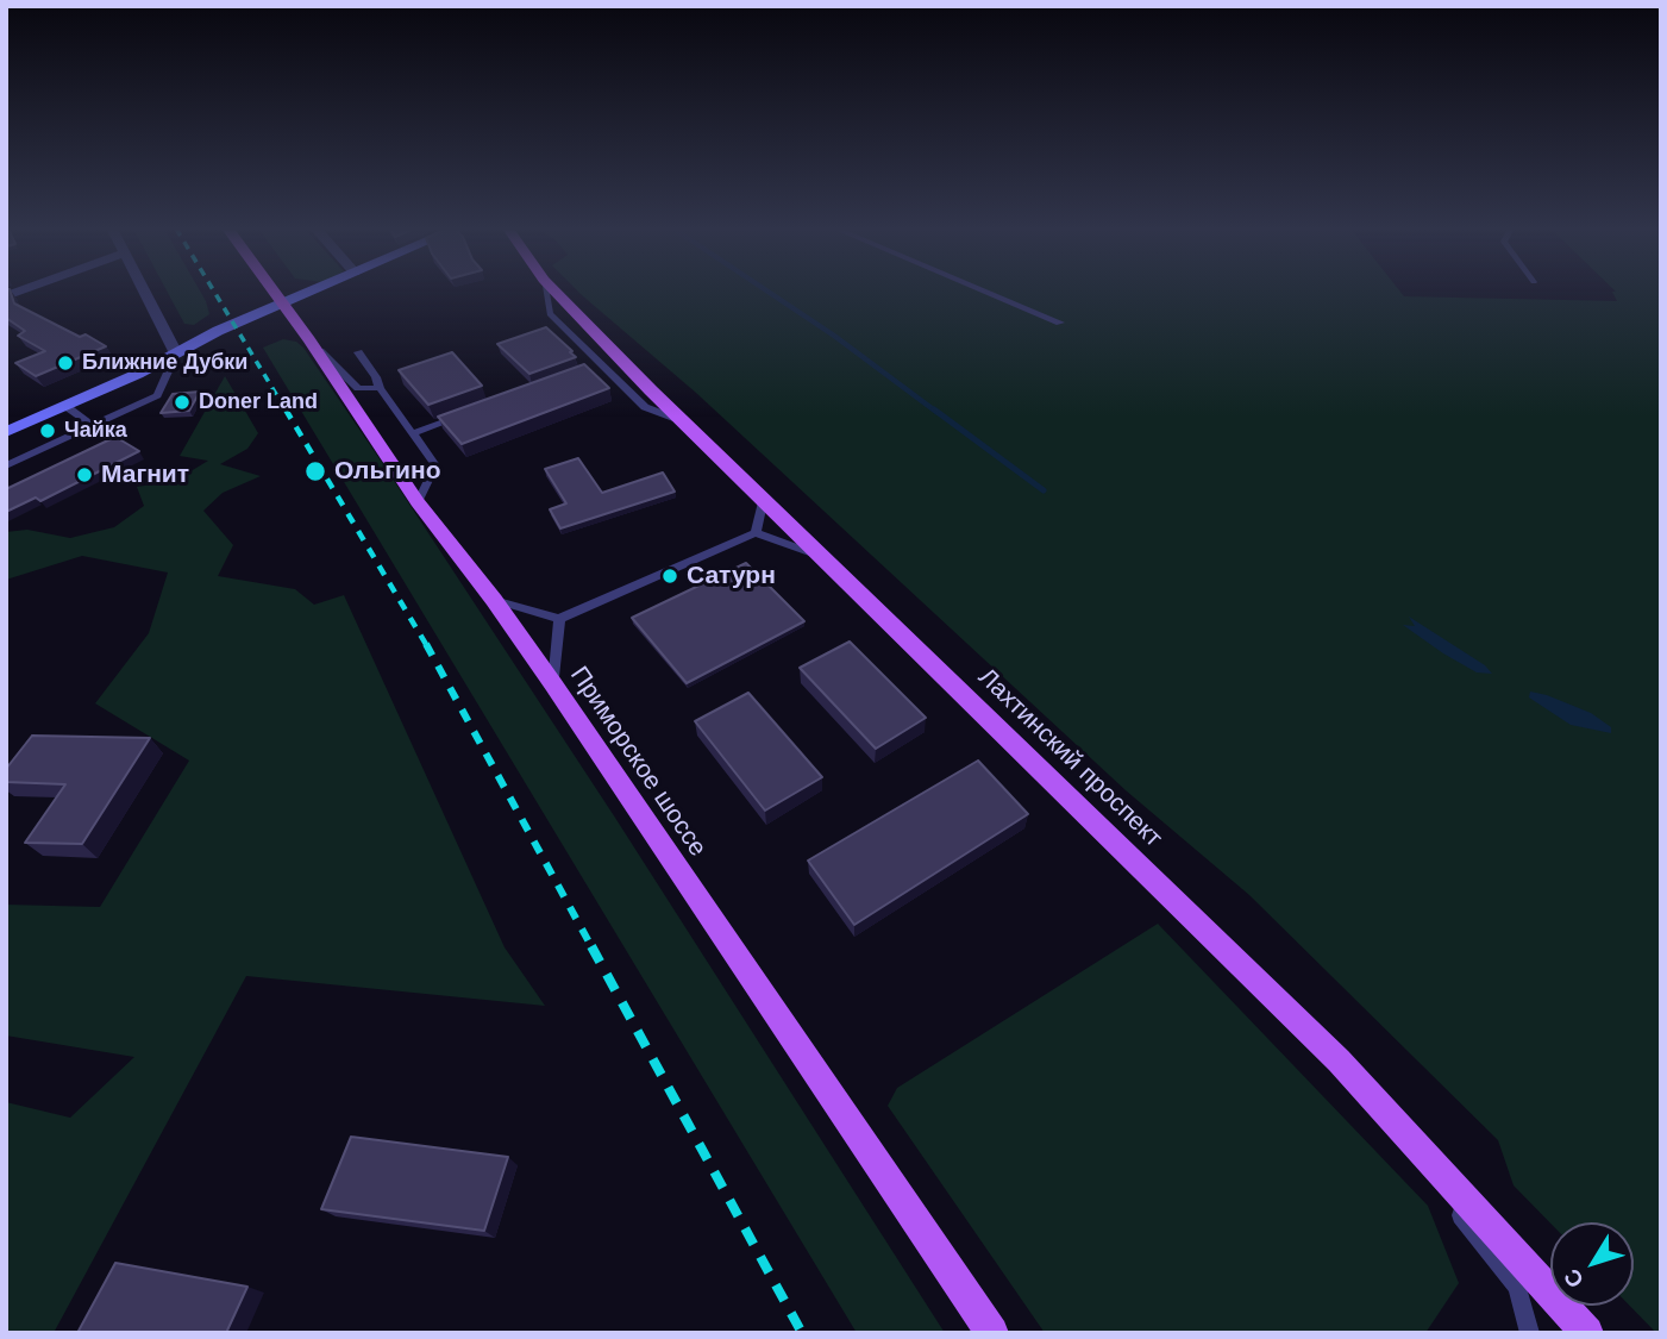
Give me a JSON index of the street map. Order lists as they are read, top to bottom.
{
  "streets": {
    "main road": ["Лахтинский проспект", "Приморское шоссе"]
  },
  "places": [
    "Ближние Дубки",
    "Doner Land",
    "Чайка",
    "Ольгино",
    "Магнит",
    "Сатурн"
  ],
  "north": "bottom left"
}
